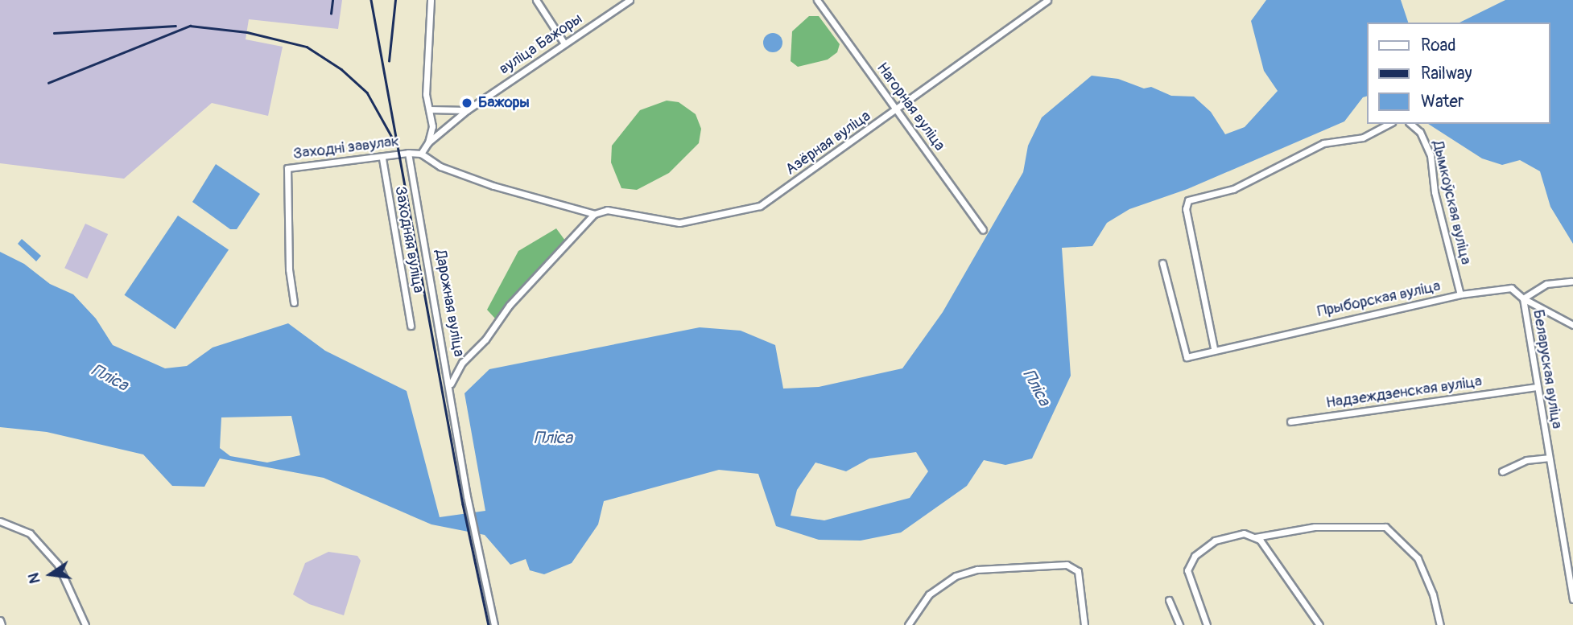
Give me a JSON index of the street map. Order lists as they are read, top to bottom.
{
  "streets": {
    "street": [
      "вуліца Бажоры",
      "Нагорная вуліца",
      "Азёрная вуліца",
      "Заходні завулак",
      "Дымкоўская вуліца",
      "Заходняя вуліца",
      "Прыборская вуліца",
      "Дарожная вуліца",
      "Беларуская вуліца",
      "Надзеждзенская вуліца"
    ]
  },
  "crossings": [
    ["Нагорная вуліца", "Азёрная вуліца"],
    ["Заходні завулак", "Заходняя вуліца"],
    ["Заходні завулак", "Дарожная вуліца"],
    ["Дымкоўская вуліца", "Прыборская вуліца"],
    ["Прыборская вуліца", "Беларуская вуліца"],
    ["Беларуская вуліца", "Надзеждзенская вуліца"]
  ],
  "water": ["Пліса"],
  "places": ["Бажоры"],
  "legend": ["Road", "Railway", "Water"],
  "north": "left"
}
